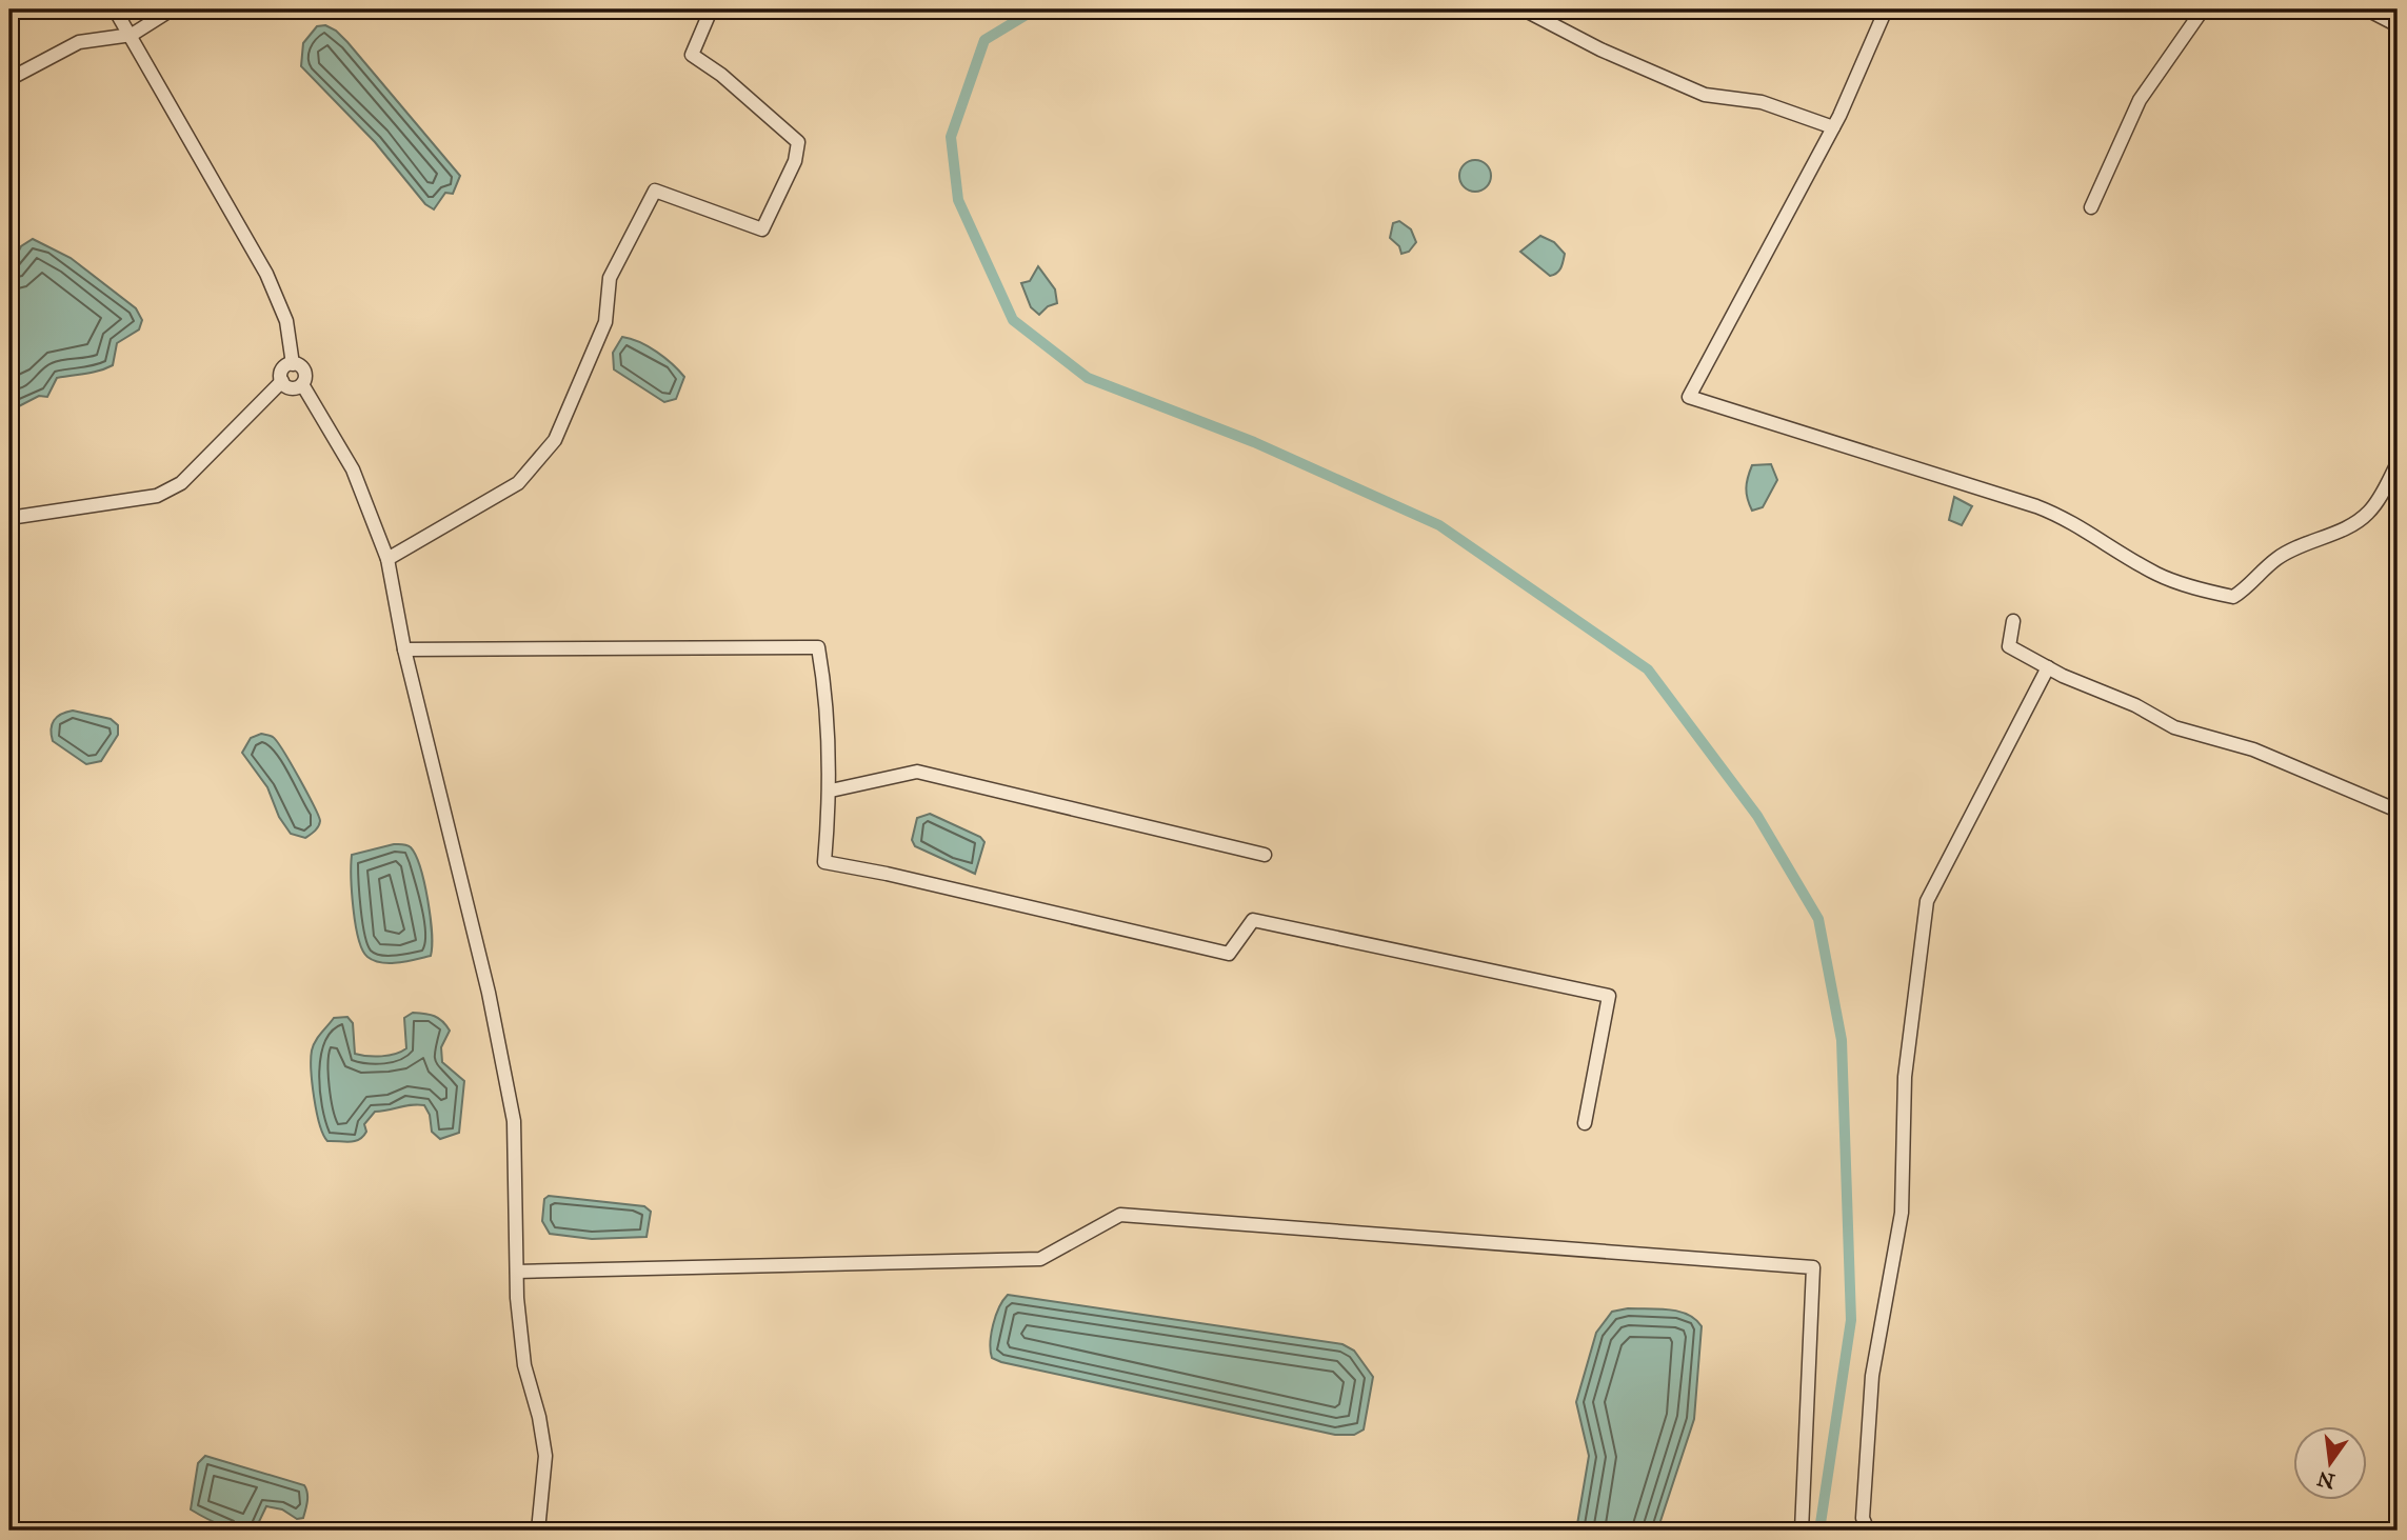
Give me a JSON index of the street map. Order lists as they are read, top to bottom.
{
  "north": "bottom"
}
